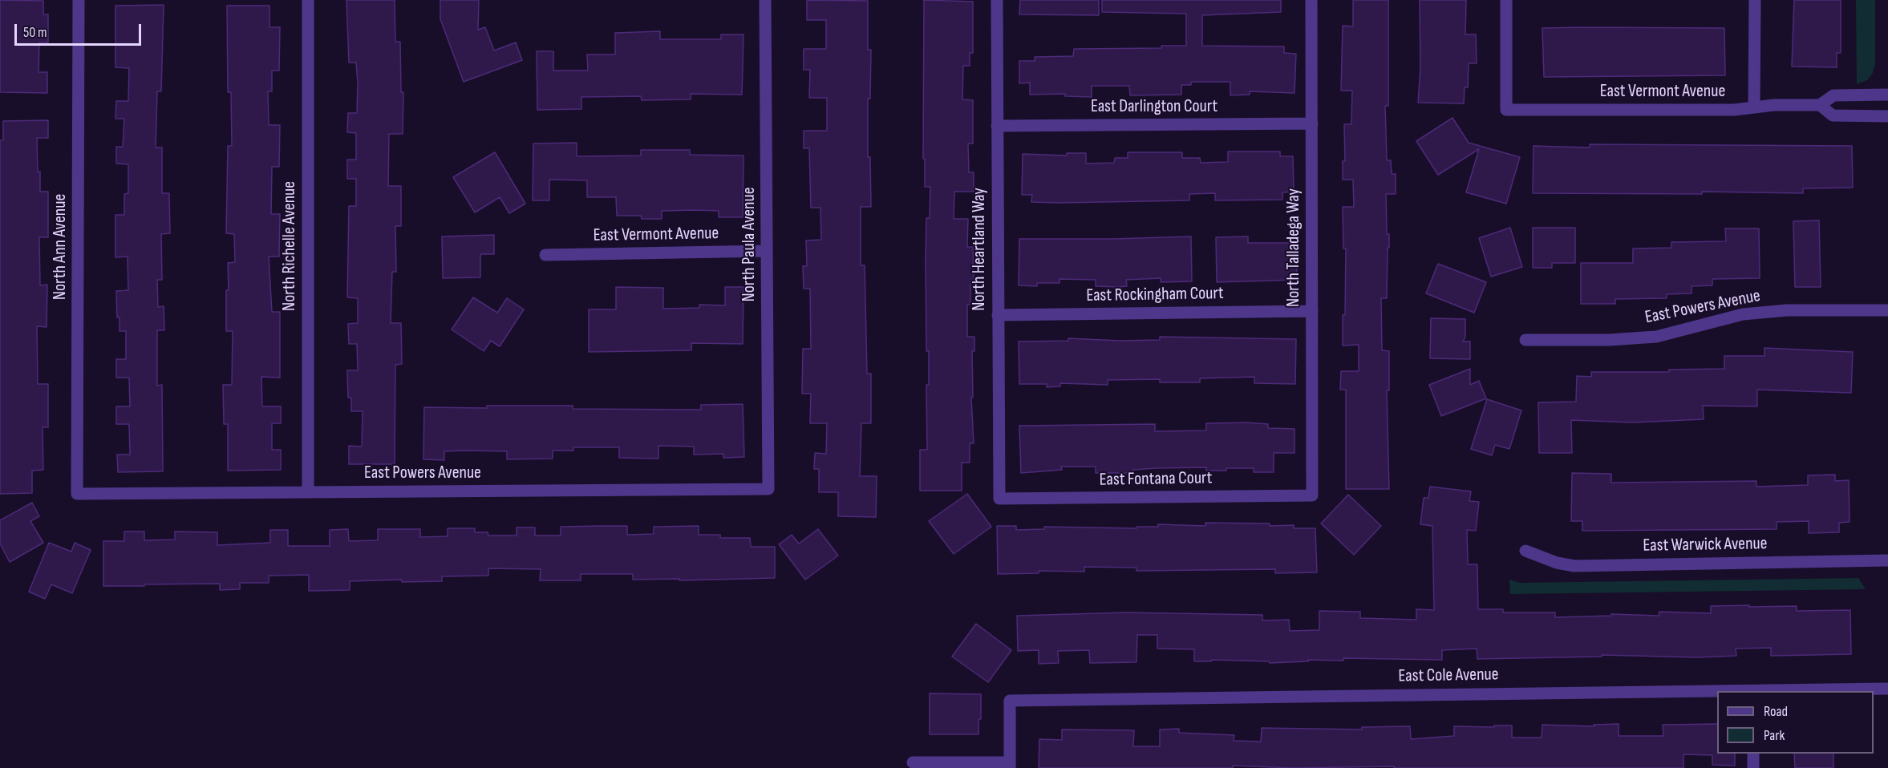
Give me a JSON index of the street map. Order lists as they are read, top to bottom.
{
  "streets": {
    "street": [
      "East Vermont Avenue",
      "East Darlington Court",
      "North Paula Avenue",
      "North Richelle Avenue",
      "North Ann Avenue",
      "North Talladega Way",
      "North Heartland Way",
      "East Rockingham Court",
      "East Powers Avenue",
      "East Fontana Court",
      "East Warwick Avenue",
      "East Cole Avenue"
    ]
  },
  "crossings": [
    ["East Vermont Avenue", "North Paula Avenue"],
    ["East Darlington Court", "North Talladega Way"],
    ["East Darlington Court", "North Heartland Way"],
    ["North Paula Avenue", "East Powers Avenue"],
    ["North Richelle Avenue", "East Powers Avenue"],
    ["North Ann Avenue", "East Powers Avenue"],
    ["North Talladega Way", "East Rockingham Court"],
    ["North Talladega Way", "East Fontana Court"],
    ["North Heartland Way", "East Rockingham Court"],
    ["North Heartland Way", "East Fontana Court"]
  ],
  "legend": ["Road", "Park"],
  "scale_bar": "50 m"
}
